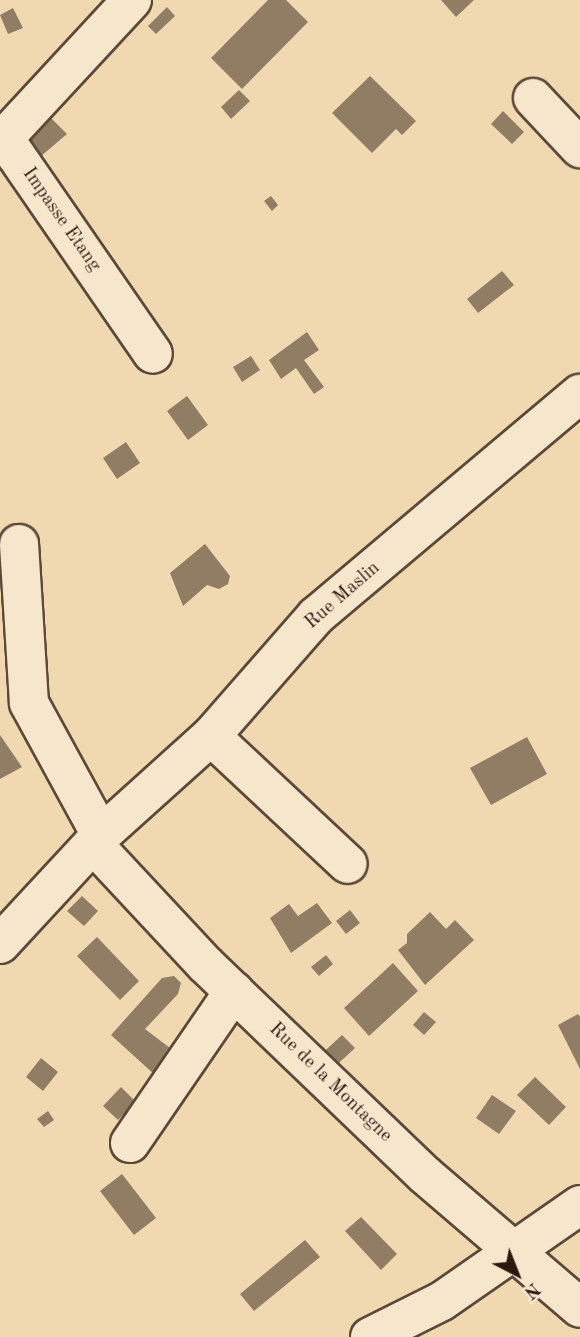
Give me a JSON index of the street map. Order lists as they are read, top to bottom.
{
  "streets": {
    "street": ["Impasse Etang", "Rue Maslin", "Rue de la Montagne"]
  },
  "crossings": [
    ["Rue Maslin", "Rue de la Montagne"]
  ],
  "north": "bottom right"
}
